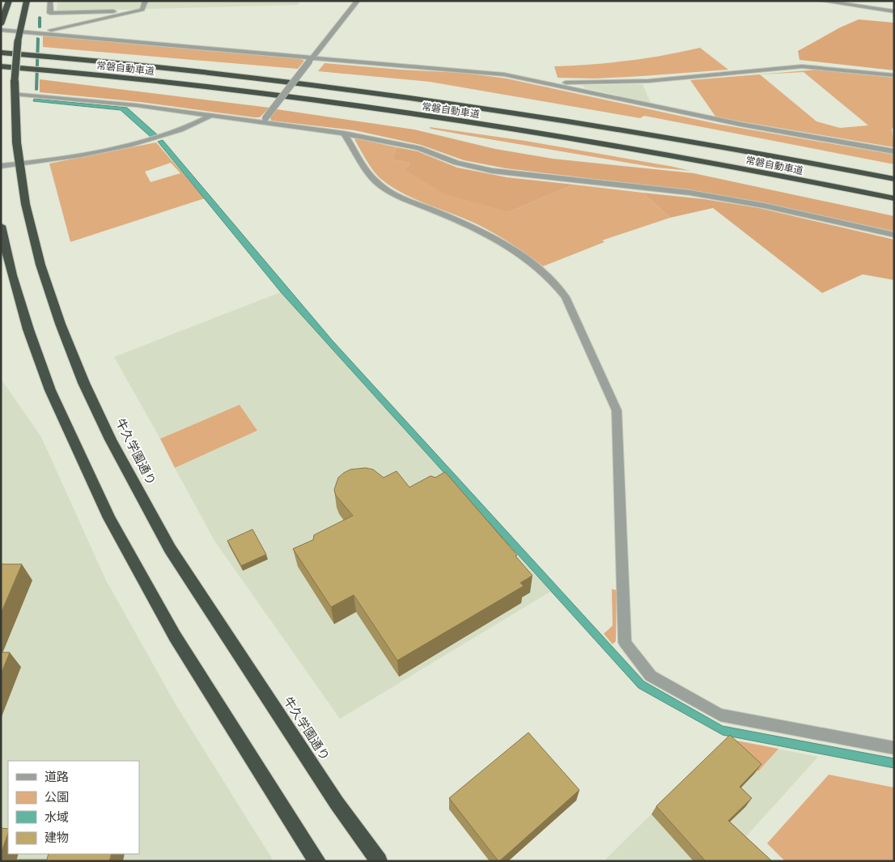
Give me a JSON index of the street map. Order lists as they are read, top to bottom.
{
  "streets": {
    "highway": ["常磐自動車道", "牛久学園通り"]
  },
  "legend": [
    "道路",
    "公園",
    "水域",
    "建物"
  ]
}
